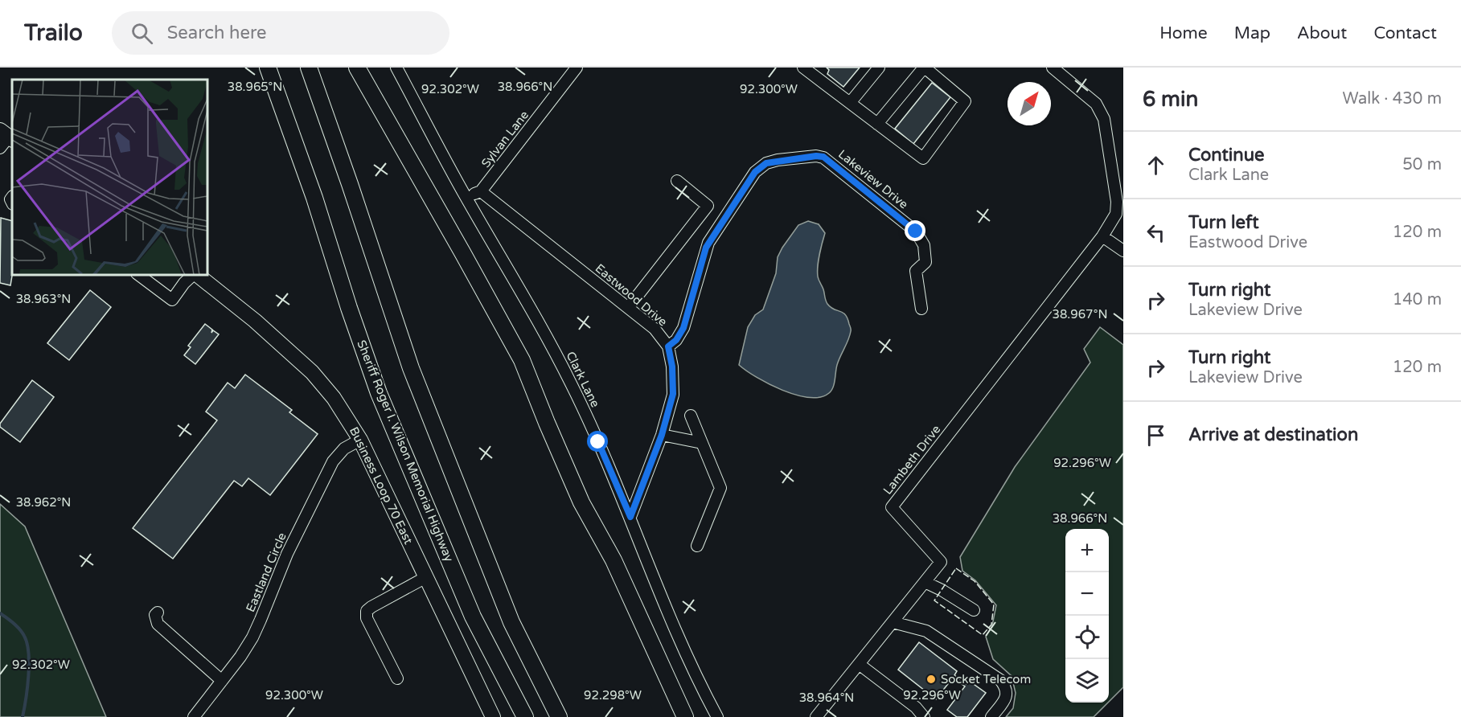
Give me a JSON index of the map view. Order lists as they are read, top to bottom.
{
  "streets": {
    "highway": ["Sheriff Roger I. Wilson Memorial Highway"],
    "main road": ["Business Loop 70 East"],
    "street": [
      "Sylvan Lane",
      "Lakeview Drive",
      "Eastwood Drive",
      "Clark Lane",
      "Lambeth Drive",
      "Eastland Circle"
    ]
  },
  "crossings": [
    ["Sylvan Lane", "Eastwood Drive"],
    ["Sylvan Lane", "Clark Lane"],
    ["Lakeview Drive", "Eastwood Drive"],
    ["Eastwood Drive", "Clark Lane"],
    ["Business Loop 70 East", "Eastland Circle"]
  ],
  "places": ["Socket Telecom"],
  "north": "top right",
  "page": {
    "header": "Trailo",
    "search": "Search here",
    "nav": [
      "Home",
      "Map",
      "About",
      "Contact"
    ],
    "heading": ["6 min", "Walk · 430 m"],
    "list": [
      ["Continue", "Clark Lane", "50 m"],
      ["Turn left", "Eastwood Drive", "120 m"],
      ["Turn right", "Lakeview Drive", "140 m"],
      ["Turn right", "Lakeview Drive", "120 m"],
      "Arrive at destination"
    ],
    "map_buttons": ["+", "−"]
  },
  "coordinates": [
    "38.965°N",
    "38.966°N",
    "92.302°W",
    "92.300°W",
    "38.963°N",
    "38.967°N",
    "92.296°W",
    "38.962°N",
    "92.298°W",
    "38.964°N"
  ]
}
